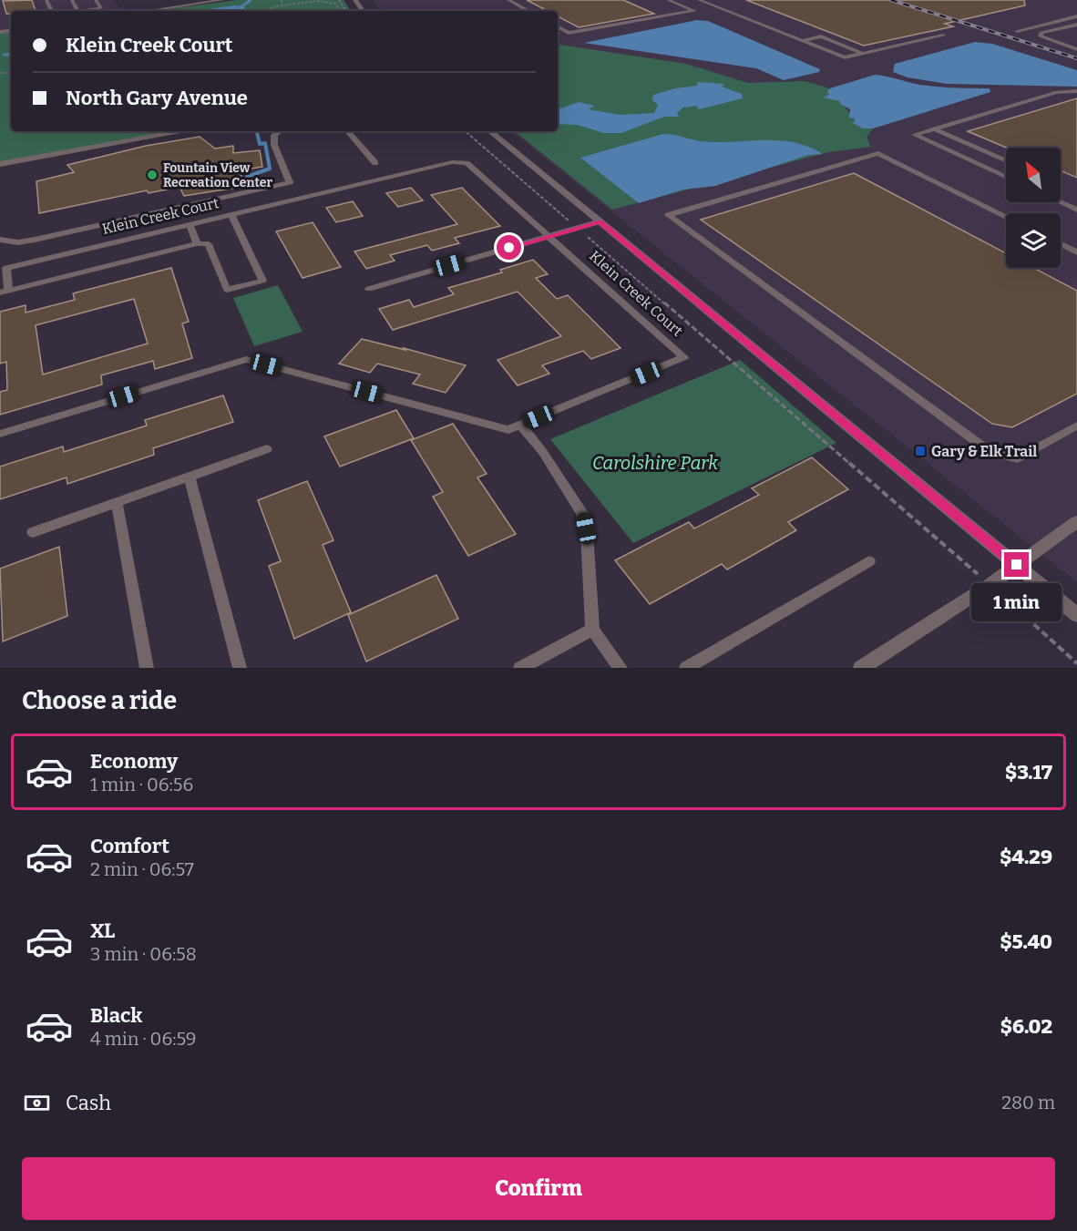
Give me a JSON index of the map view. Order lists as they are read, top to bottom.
{
  "streets": {
    "lane": ["Klein Creek Court"]
  },
  "parks": ["Carolshire Park"],
  "places": {
    "other": ["Fountain View Recreation Center"],
    "transit": ["Gary & Elk Trail"]
  },
  "north": "top left",
  "page": {
    "banner": ["Klein Creek Court", "North Gary Avenue"],
    "bubble": "1 min",
    "heading": "Choose a ride",
    "list": [
      {
        "name": "Economy",
        "note": "1 min · 06:56",
        "value": "$3.17"
      },
      {
        "name": "Comfort",
        "note": "2 min · 06:57",
        "value": "$4.29"
      },
      {
        "name": "XL",
        "note": "3 min · 06:58",
        "value": "$5.40"
      },
      {
        "name": "Black",
        "note": "4 min · 06:59",
        "value": "$6.02"
      }
    ],
    "pay": ["Cash", "280 m"],
    "buttons": "Confirm"
  }
}
